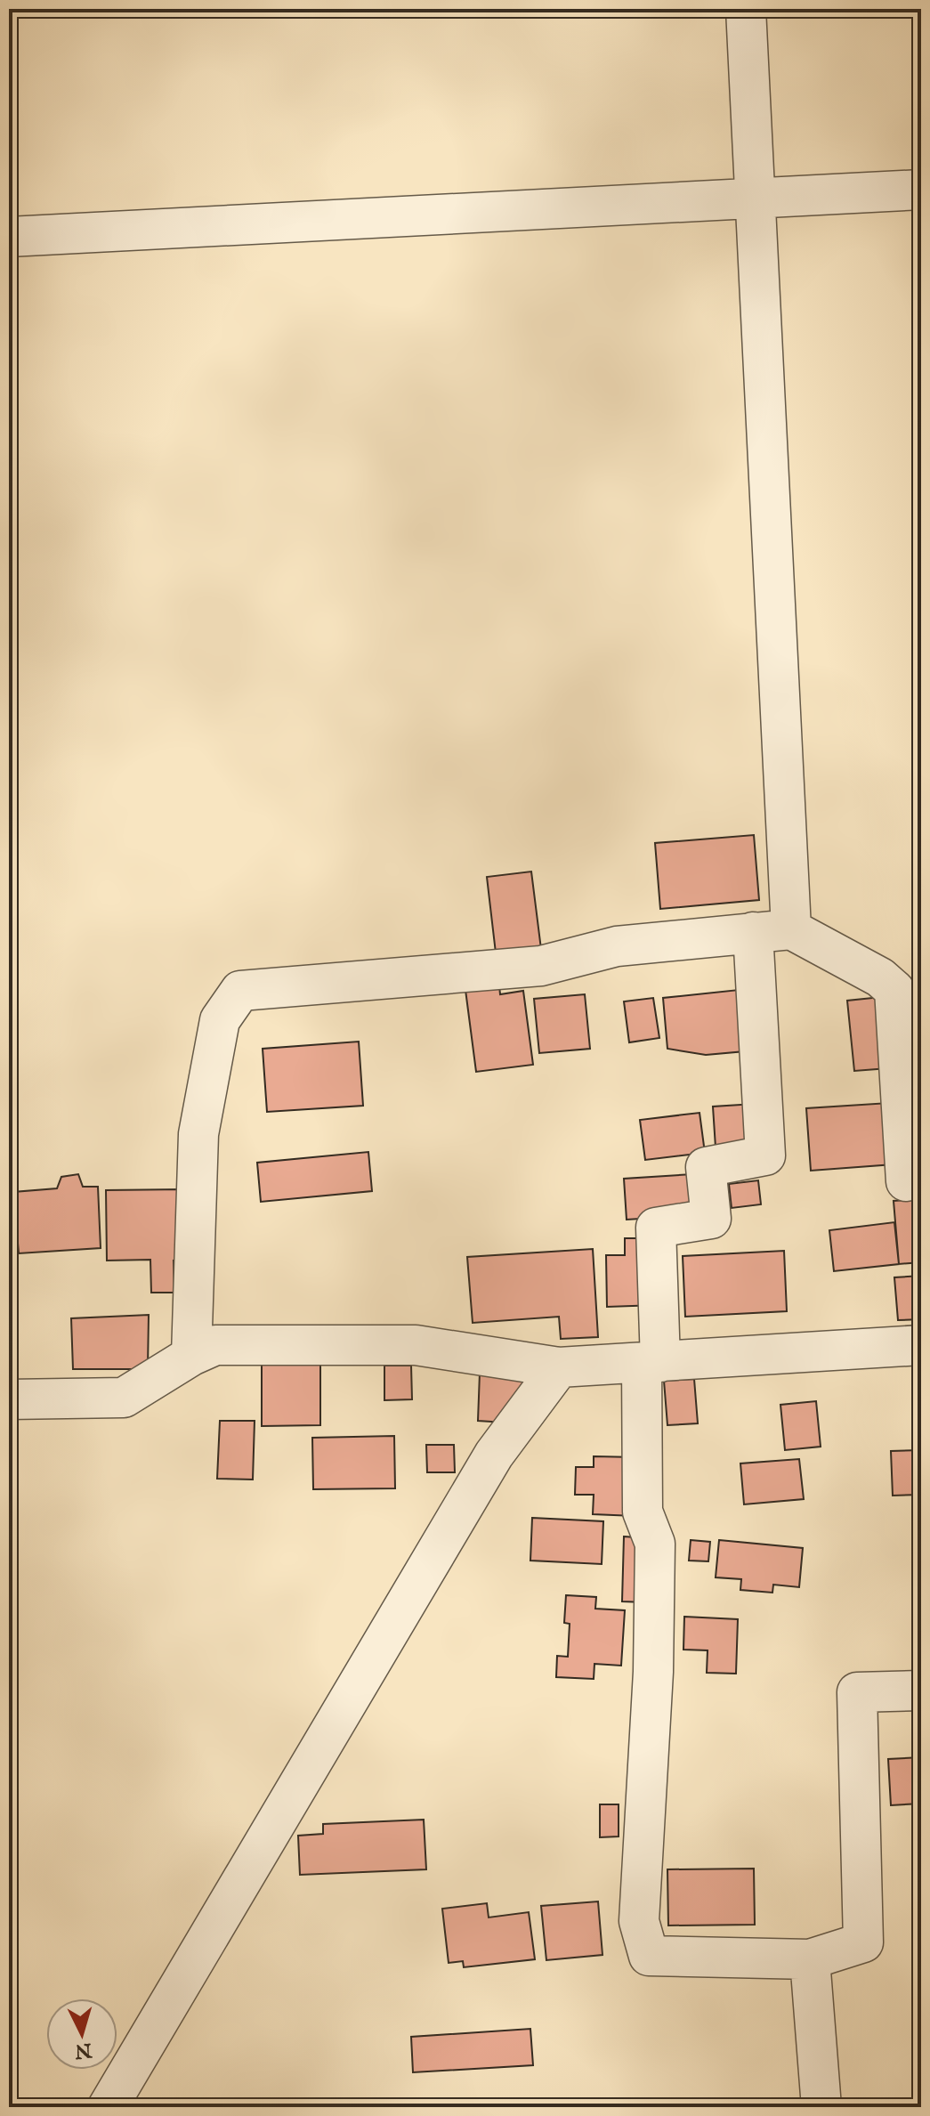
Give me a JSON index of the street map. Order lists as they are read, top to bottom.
{
  "north": "bottom"
}
